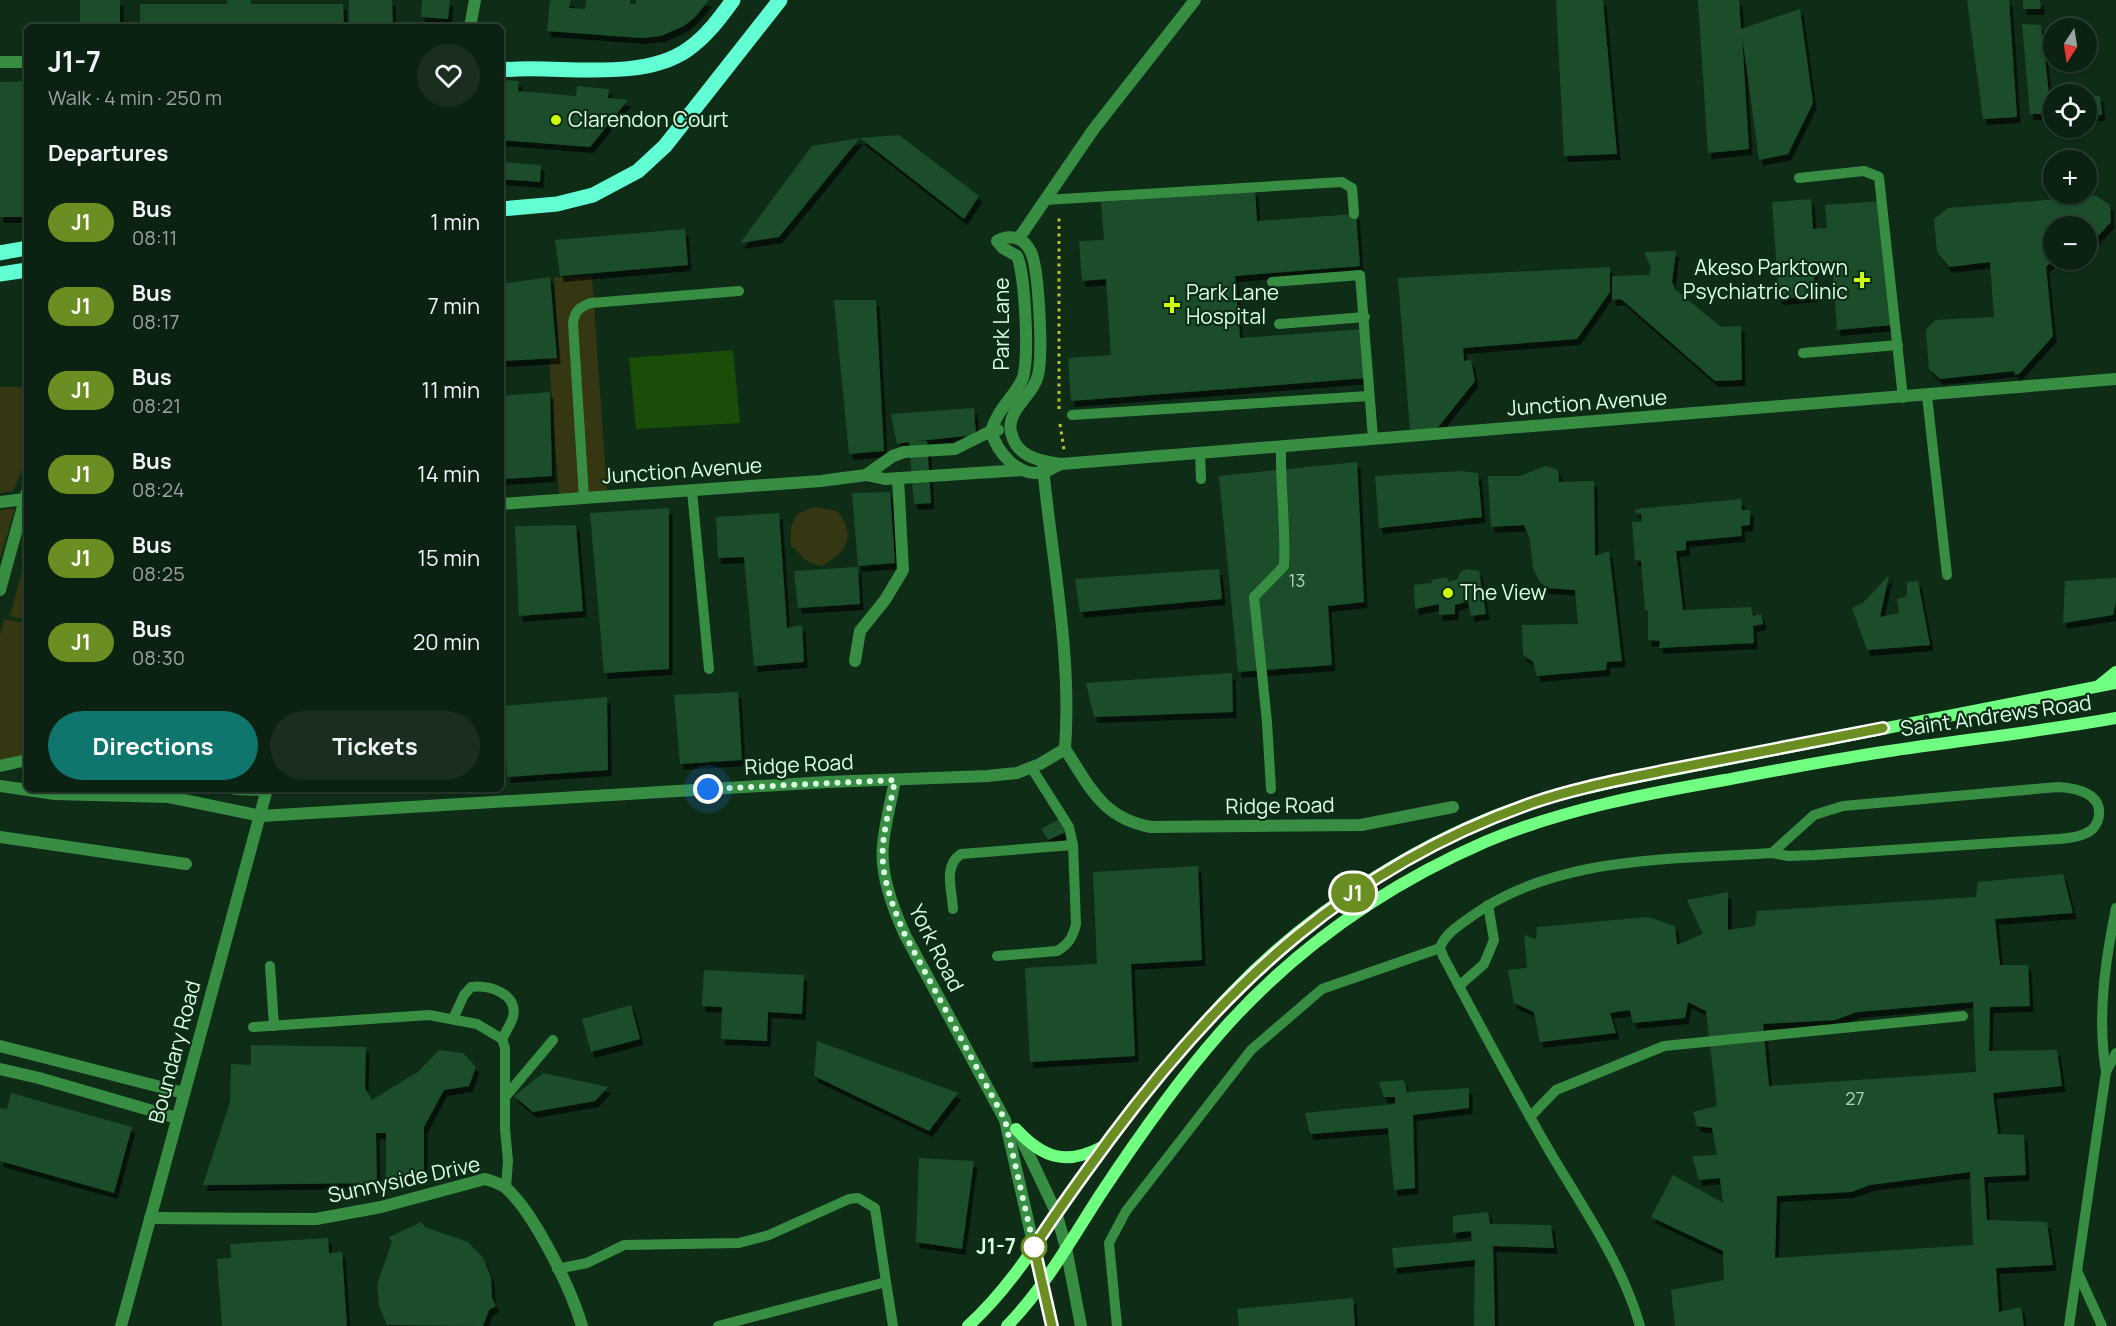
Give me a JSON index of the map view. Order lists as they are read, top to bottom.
{
  "streets": {
    "main road": ["Saint Andrews Road"],
    "street": [
      "Park Lane",
      "Junction Avenue",
      "Ridge Road",
      "York Road",
      "Boundary Road",
      "Sunnyside Drive"
    ]
  },
  "crossings": [
    ["Saint Andrews Road", "York Road"],
    ["Ridge Road", "York Road"],
    ["Ridge Road", "Boundary Road"],
    ["Boundary Road", "Sunnyside Drive"]
  ],
  "places": {
    "other": ["Clarendon Court", "The View", "J1-7"],
    "health": ["Akeso Parktown Psychiatric Clinic", "Park Lane Hospital"]
  },
  "lines": ["bus line J1"],
  "house_numbers": ["13", "27"],
  "north": "bottom",
  "page": {
    "on_map": "J1",
    "map_buttons": ["+", "−"],
    "heading": [
      ["J1-7", "Walk · 4 min · 250 m"],
      "Departures"
    ],
    "list": [
      {
        "mark": "J1",
        "name": "Bus",
        "note": "08:11",
        "value": "1 min"
      },
      {
        "mark": "J1",
        "name": "Bus",
        "note": "08:17",
        "value": "7 min"
      },
      {
        "mark": "J1",
        "name": "Bus",
        "note": "08:21",
        "value": "11 min"
      },
      {
        "mark": "J1",
        "name": "Bus",
        "note": "08:24",
        "value": "14 min"
      },
      {
        "mark": "J1",
        "name": "Bus",
        "note": "08:25",
        "value": "15 min"
      },
      {
        "mark": "J1",
        "name": "Bus",
        "note": "08:30",
        "value": "20 min"
      }
    ],
    "buttons": ["Directions", "Tickets"]
  }
}
